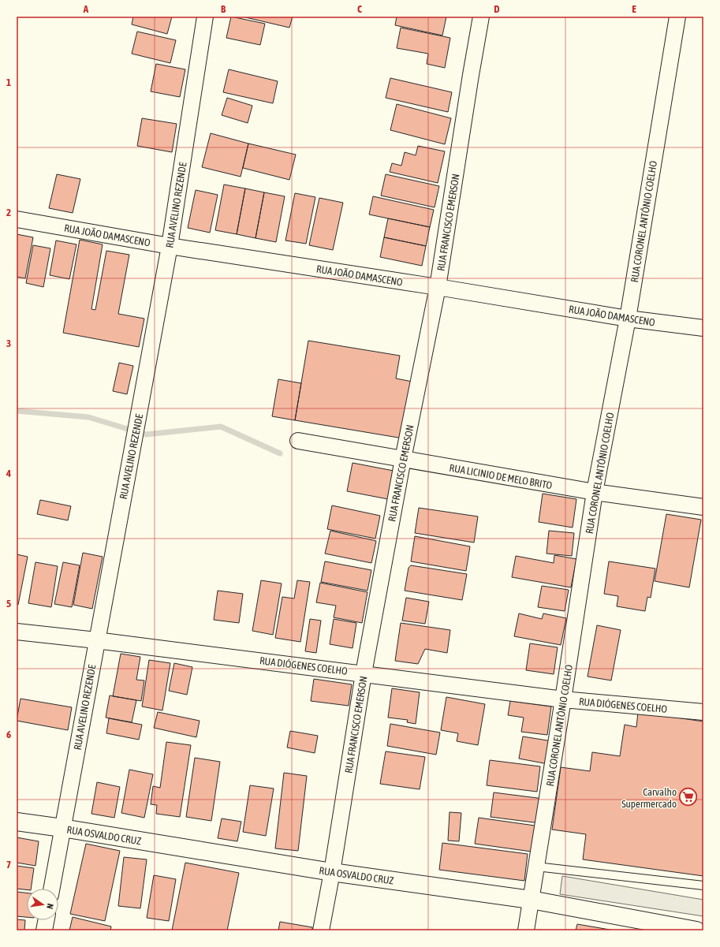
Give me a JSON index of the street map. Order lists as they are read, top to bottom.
{
  "streets": {
    "main road": ["RUA OSVALDO CRUZ"],
    "street": [
      "RUA AVELINO REZENDE",
      "RUA CORONEL ANTÔNIO COELHO",
      "RUA FRANCISCO EMERSON",
      "RUA JOÃO DAMASCENO",
      "RUA LICINIO DE MELO BRITO",
      "RUA DIÓGENES COELHO"
    ]
  },
  "crossings": [
    ["RUA AVELINO REZENDE", "RUA JOÃO DAMASCENO"],
    ["RUA AVELINO REZENDE", "RUA DIÓGENES COELHO"],
    ["RUA AVELINO REZENDE", "RUA OSVALDO CRUZ"],
    ["RUA CORONEL ANTÔNIO COELHO", "RUA JOÃO DAMASCENO"],
    ["RUA CORONEL ANTÔNIO COELHO", "RUA LICINIO DE MELO BRITO"],
    ["RUA CORONEL ANTÔNIO COELHO", "RUA DIÓGENES COELHO"],
    ["RUA CORONEL ANTÔNIO COELHO", "RUA OSVALDO CRUZ"],
    ["RUA FRANCISCO EMERSON", "RUA JOÃO DAMASCENO"],
    ["RUA FRANCISCO EMERSON", "RUA LICINIO DE MELO BRITO"],
    ["RUA FRANCISCO EMERSON", "RUA DIÓGENES COELHO"],
    ["RUA FRANCISCO EMERSON", "RUA OSVALDO CRUZ"]
  ],
  "places": {
    "supermarket": ["Carvalho Supermercado"]
  },
  "north": "right",
  "grid": {
    "columns": [
      "A",
      "B",
      "C",
      "D",
      "E"
    ],
    "rows": [
      "1",
      "2",
      "3",
      "4",
      "5",
      "6",
      "7"
    ]
  }
}
